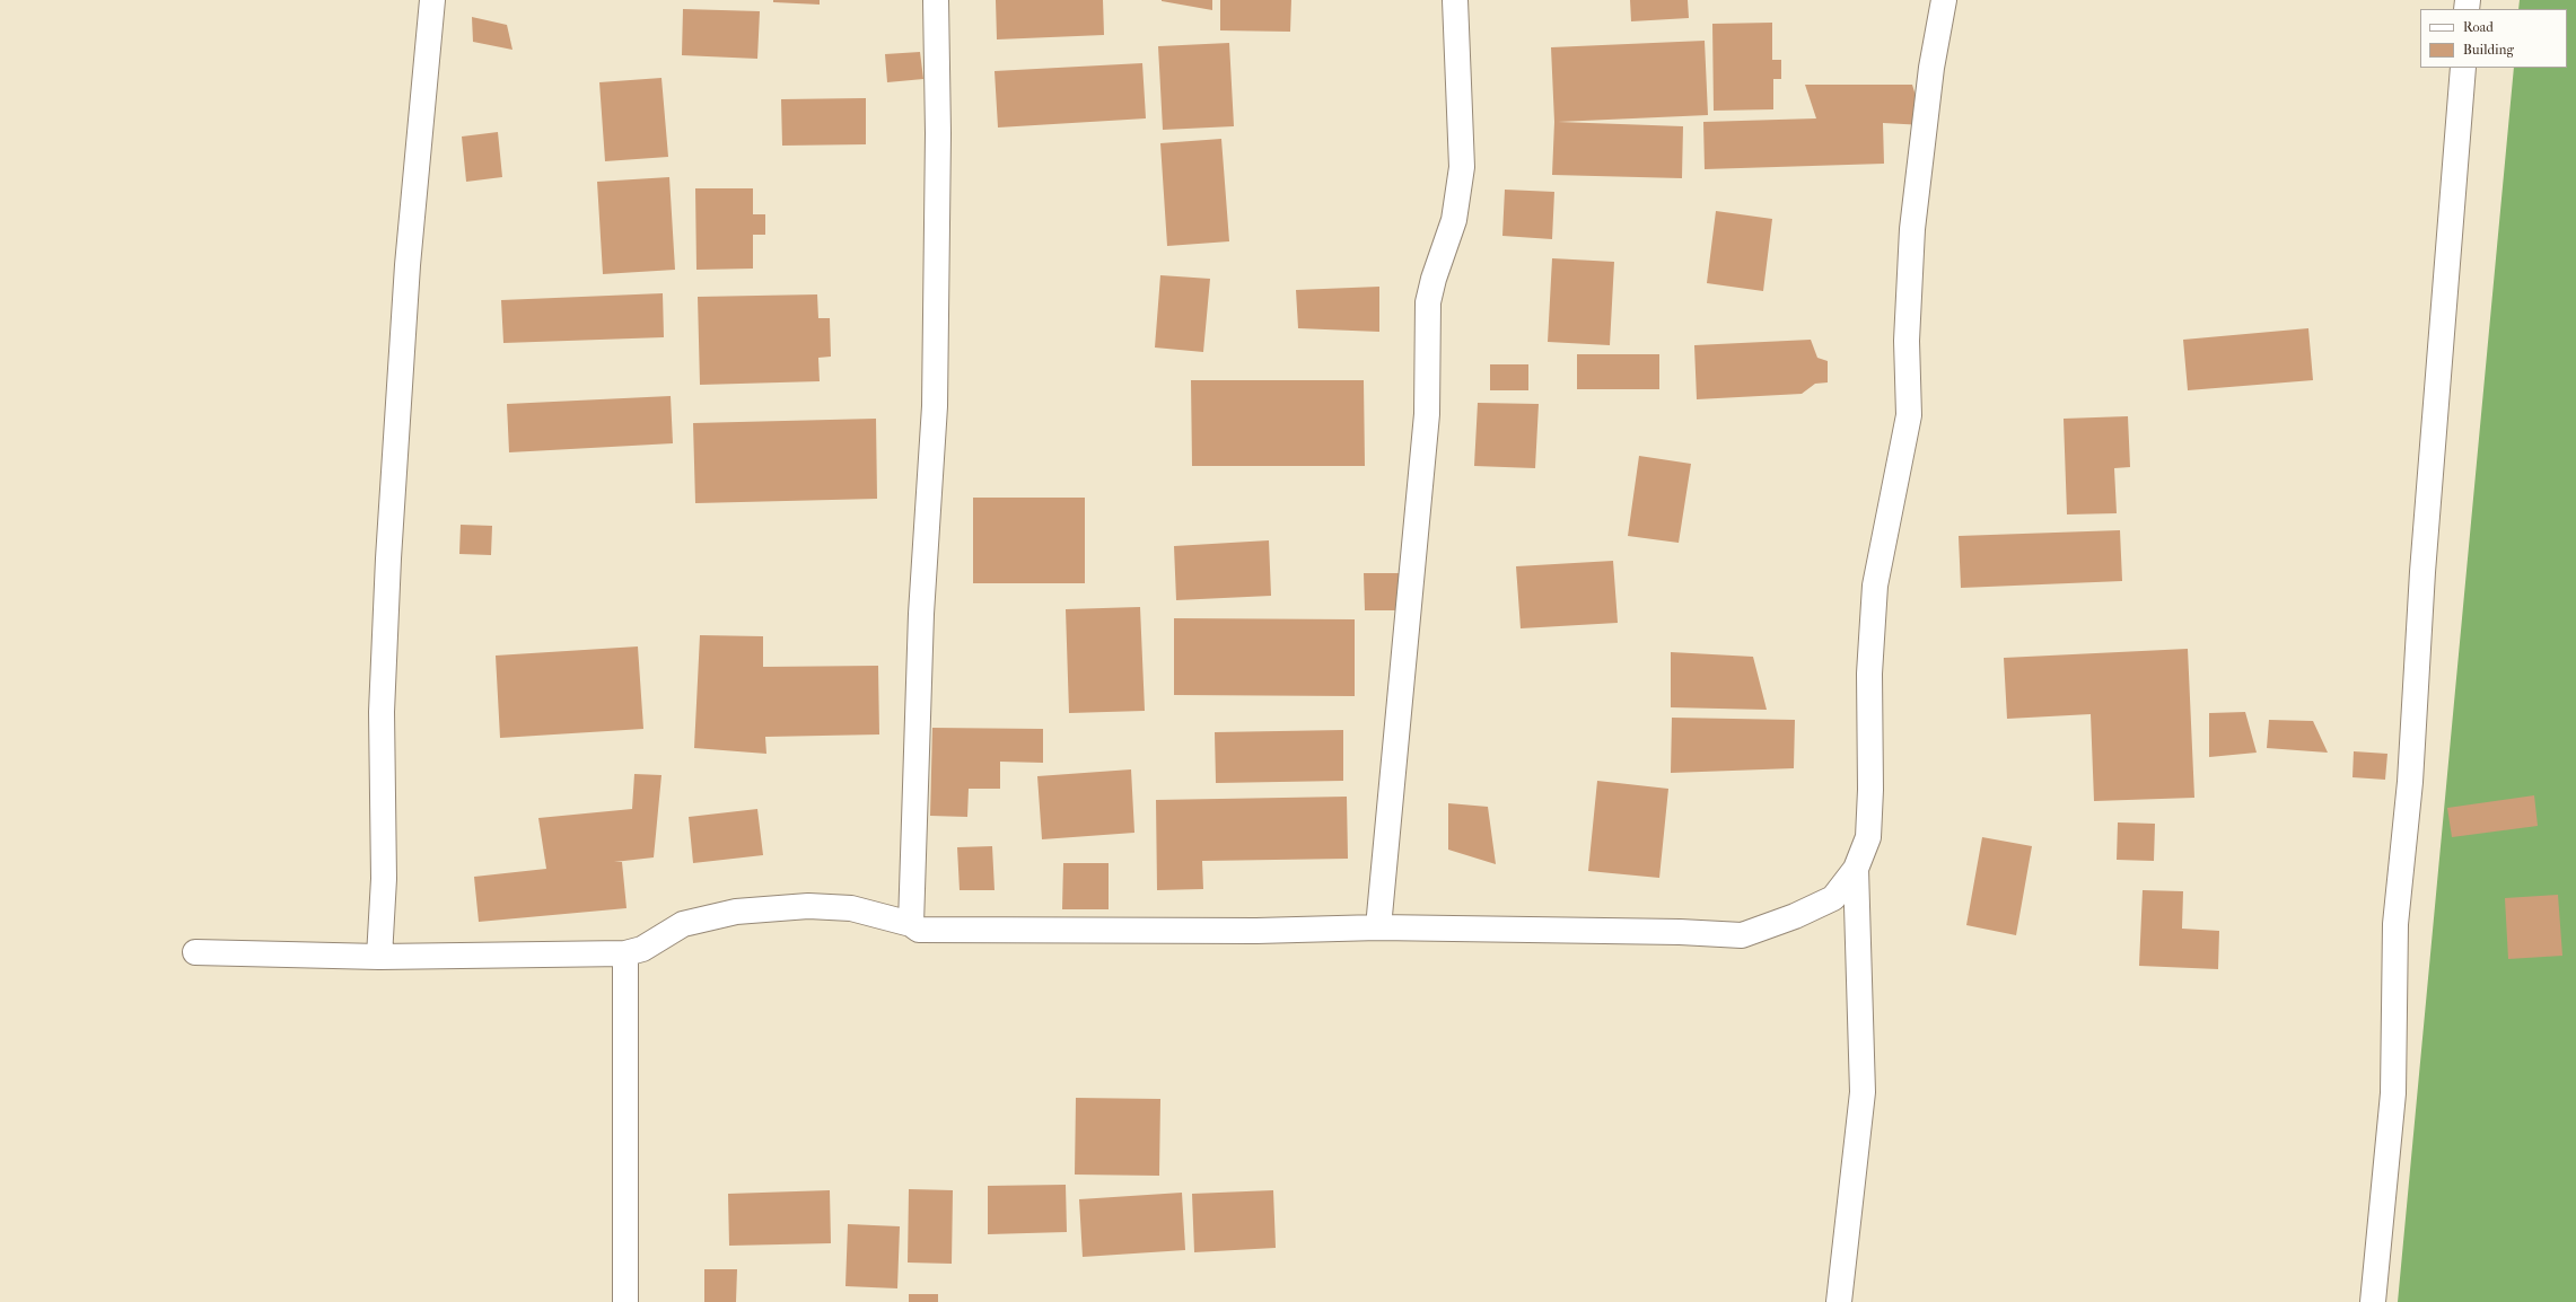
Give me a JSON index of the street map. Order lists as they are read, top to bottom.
{
  "legend": ["Road", "Building"]
}
